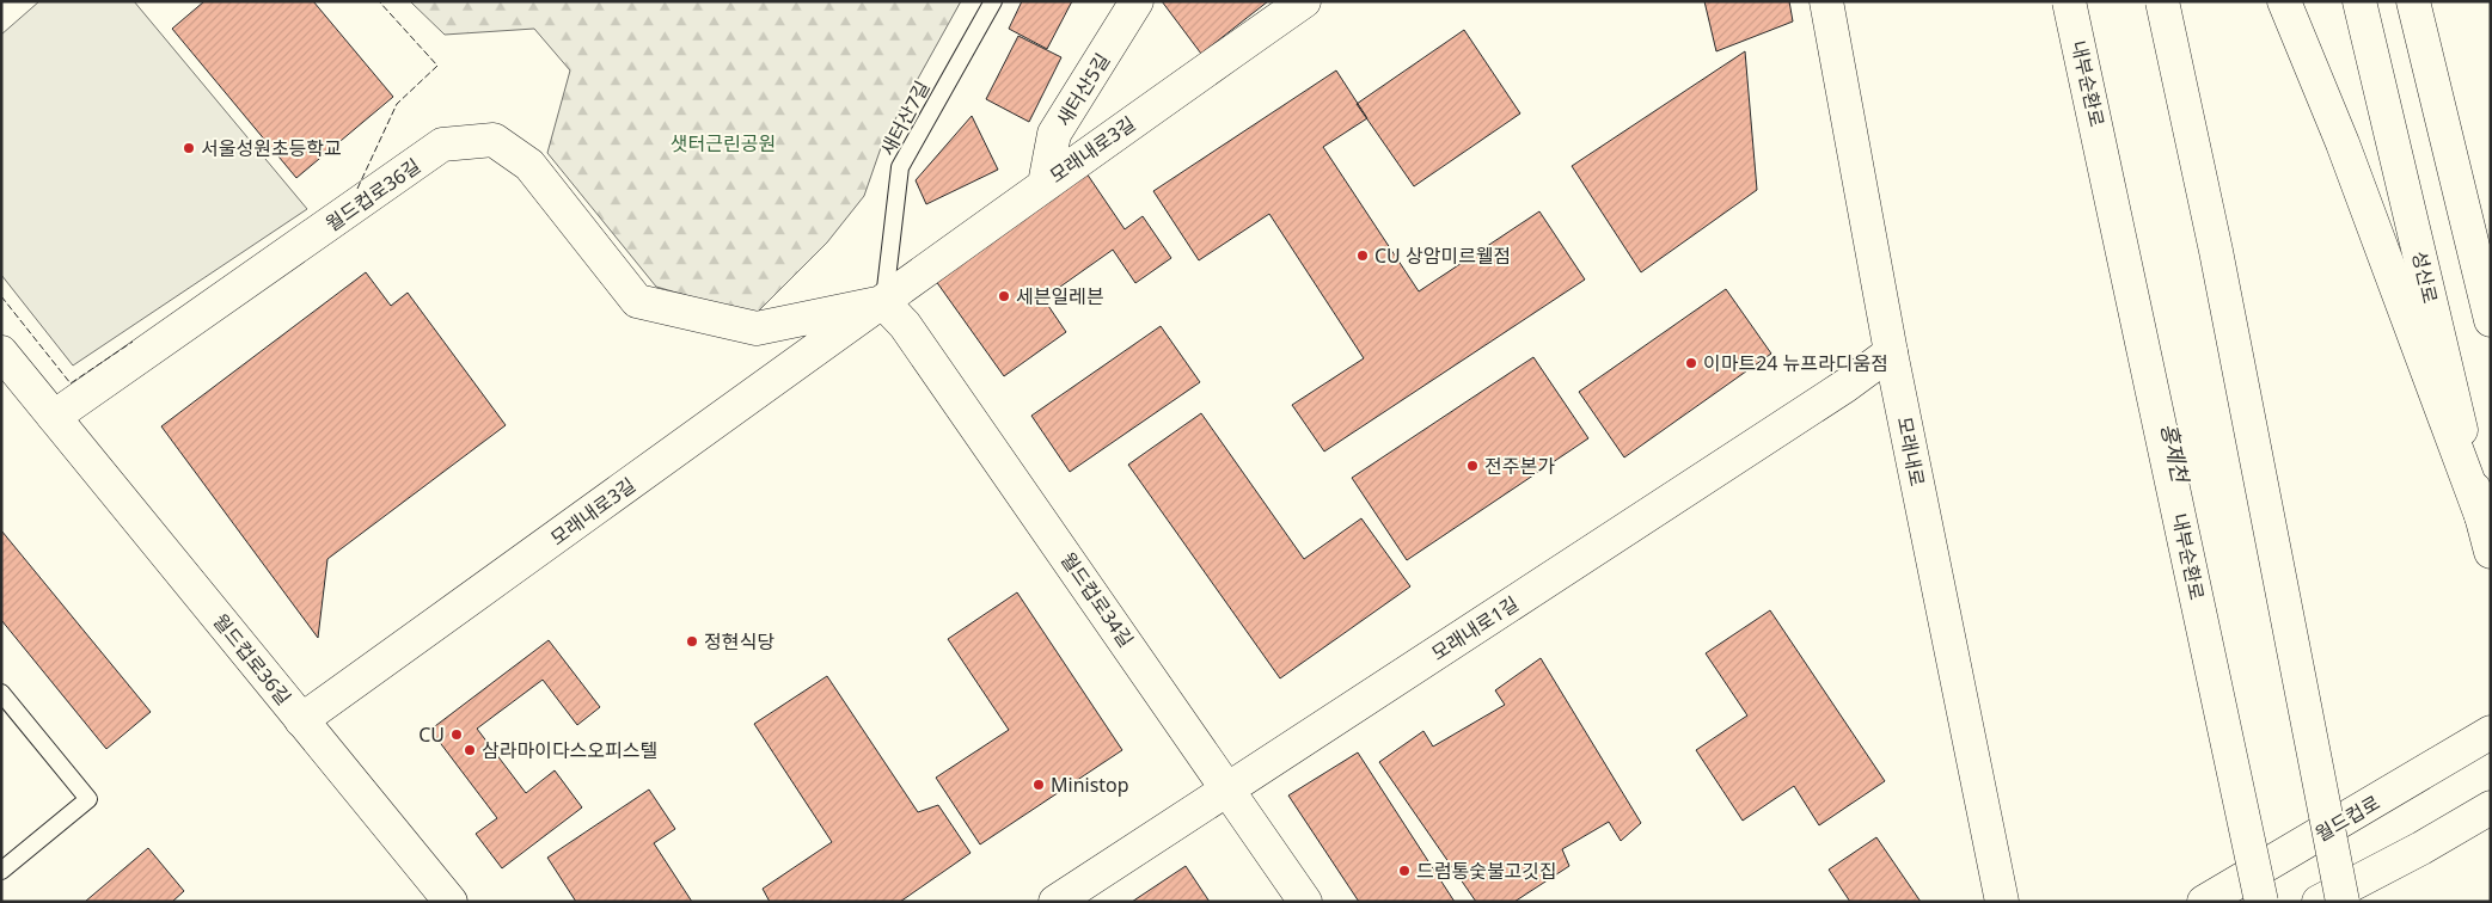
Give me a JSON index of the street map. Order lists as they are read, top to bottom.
{
  "streets": {
    "main road": [
      "내부순환로",
      "새터산5길",
      "모래내로3길",
      "월드컵로36길",
      "성산로",
      "모래내로",
      "월드컵로34길",
      "모래내로1길",
      "월드컵로"
    ],
    "lane": ["새터산7길"]
  },
  "crossings": [
    ["새터산5길", "모래내로3길"],
    ["새터산7길", "모래내로3길"],
    ["새터산7길", "월드컵로34길"],
    ["모래내로3길", "월드컵로36길"],
    ["모래내로3길", "월드컵로34길"],
    ["모래내로", "모래내로1길"],
    ["월드컵로34길", "모래내로1길"]
  ],
  "water": ["홍제천"],
  "parks": ["샛터근린공원"],
  "places": [
    "서울성원초등학교",
    "CU 상암미르웰점",
    "세븐일레븐",
    "이마트24 뉴프라디움점",
    "전주본가",
    "정현식당",
    "CU",
    "삼라마이다스오피스텔",
    "Ministop",
    "드럼통숯불고깃집"
  ]
}
